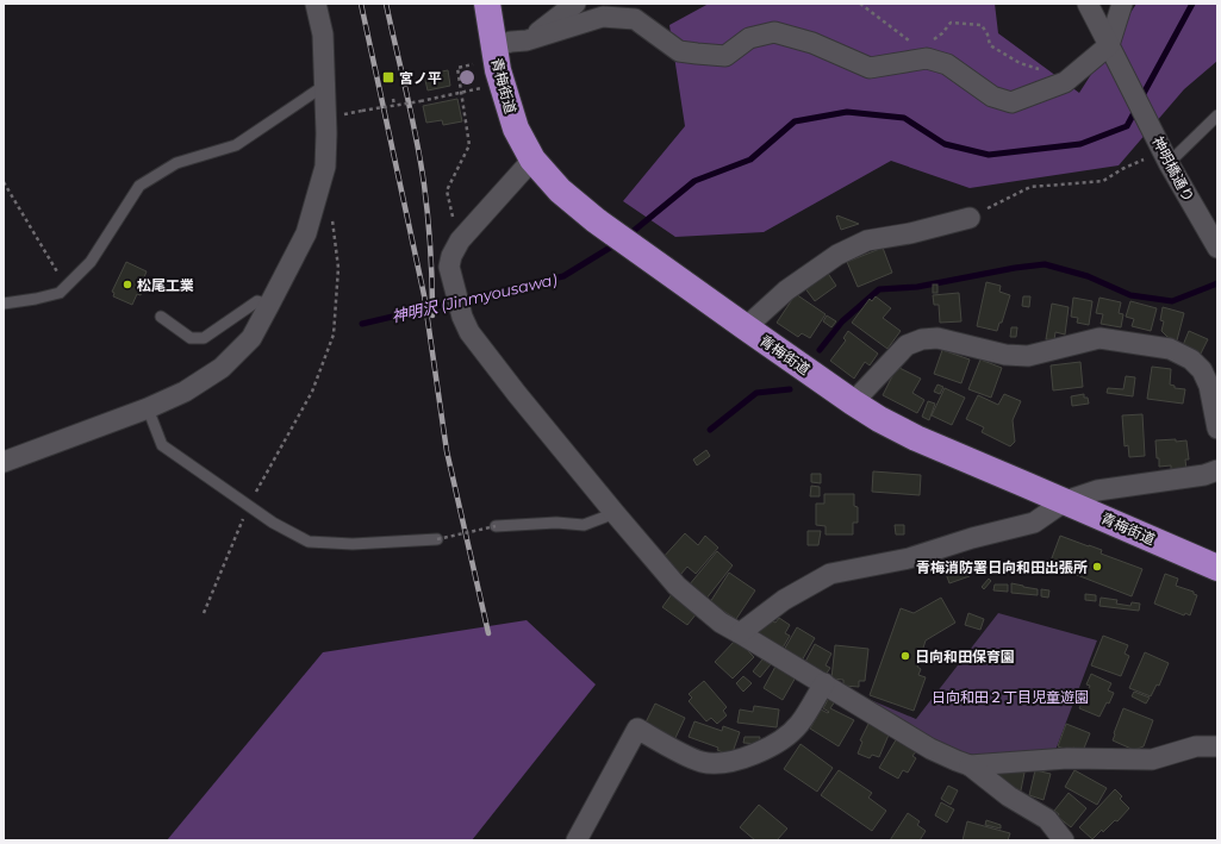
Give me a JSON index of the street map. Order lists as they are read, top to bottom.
{
  "streets": {
    "highway": ["青梅街道"],
    "street": ["神明橋通り"]
  },
  "water": ["神明沢 (Jinmyousawa)"],
  "parks": ["日向和田２丁目児童遊園"],
  "places": {
    "transit": ["宮ノ平"],
    "other": ["松尾工業", "青梅消防署日向和田出張所", "日向和田保育園"]
  }
}
